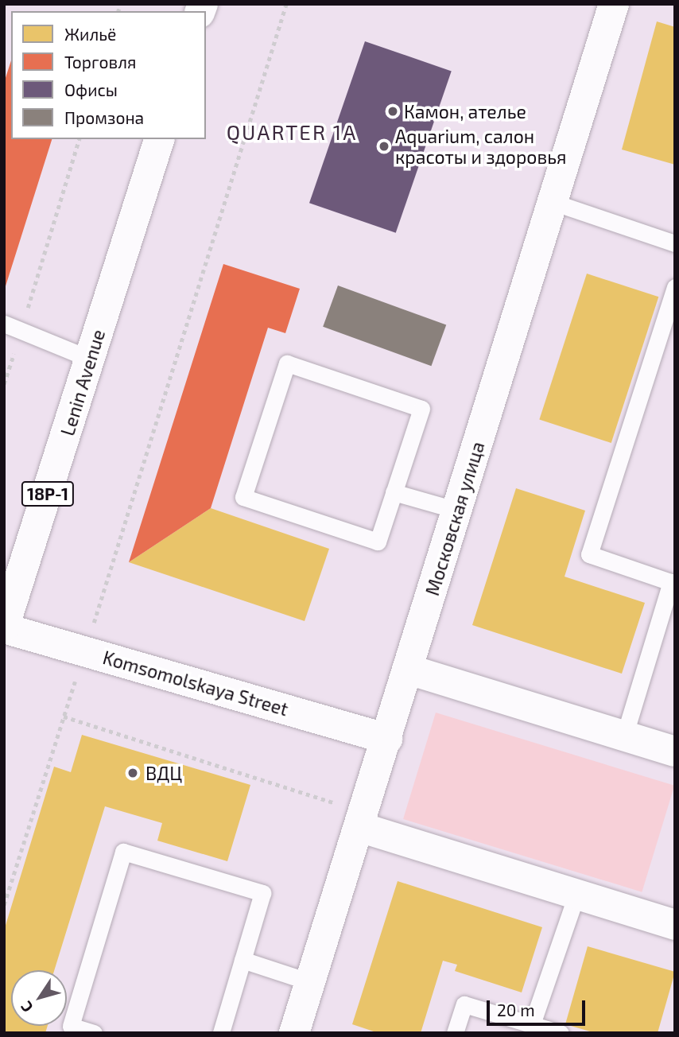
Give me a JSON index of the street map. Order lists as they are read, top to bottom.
{
  "streets": {
    "street": [
      "Lenin Avenue",
      "18Р-1",
      "Московская улица",
      "Komsomolskaya Street"
    ]
  },
  "crossings": [
    ["Lenin Avenue", "Komsomolskaya Street"],
    ["Московская улица", "Komsomolskaya Street"]
  ],
  "districts": ["QUARTER 1A"],
  "places": ["Камон, ателье", "Aquarium, салон красоты и здоровья", "ВДЦ"],
  "legend": [
    "Жильё",
    "Торговля",
    "Офисы",
    "Промзона"
  ],
  "scale_bar": "20 m",
  "north": "bottom left"
}
